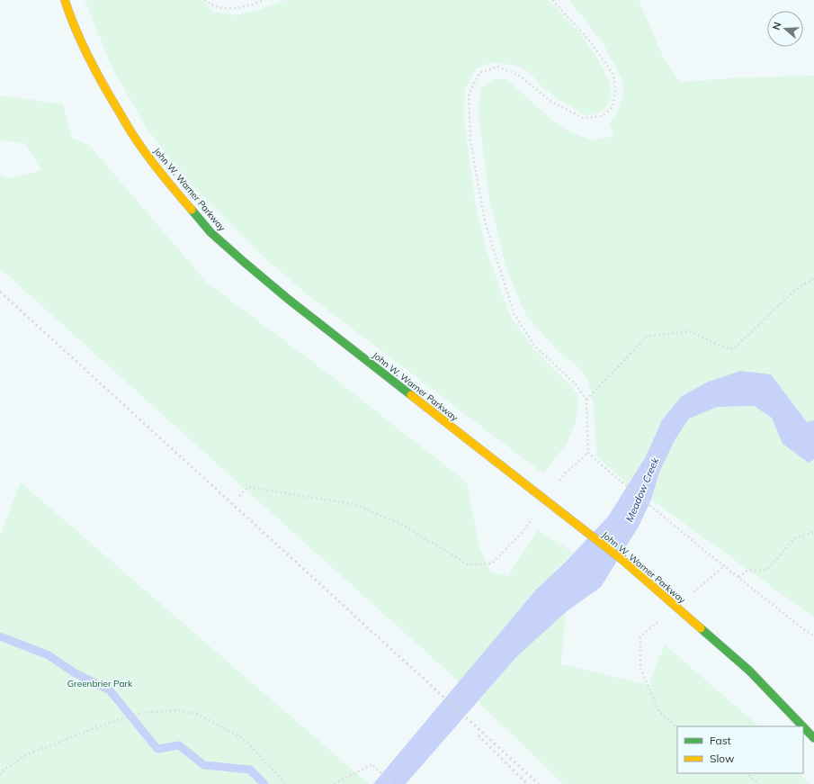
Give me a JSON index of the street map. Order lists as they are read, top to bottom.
{
  "streets": {
    "main road": ["John W. Warner Parkway"]
  },
  "water": ["Meadow Creek"],
  "parks": ["Greenbrier Park"],
  "legend": ["Fast", "Slow"],
  "north": "left"
}
